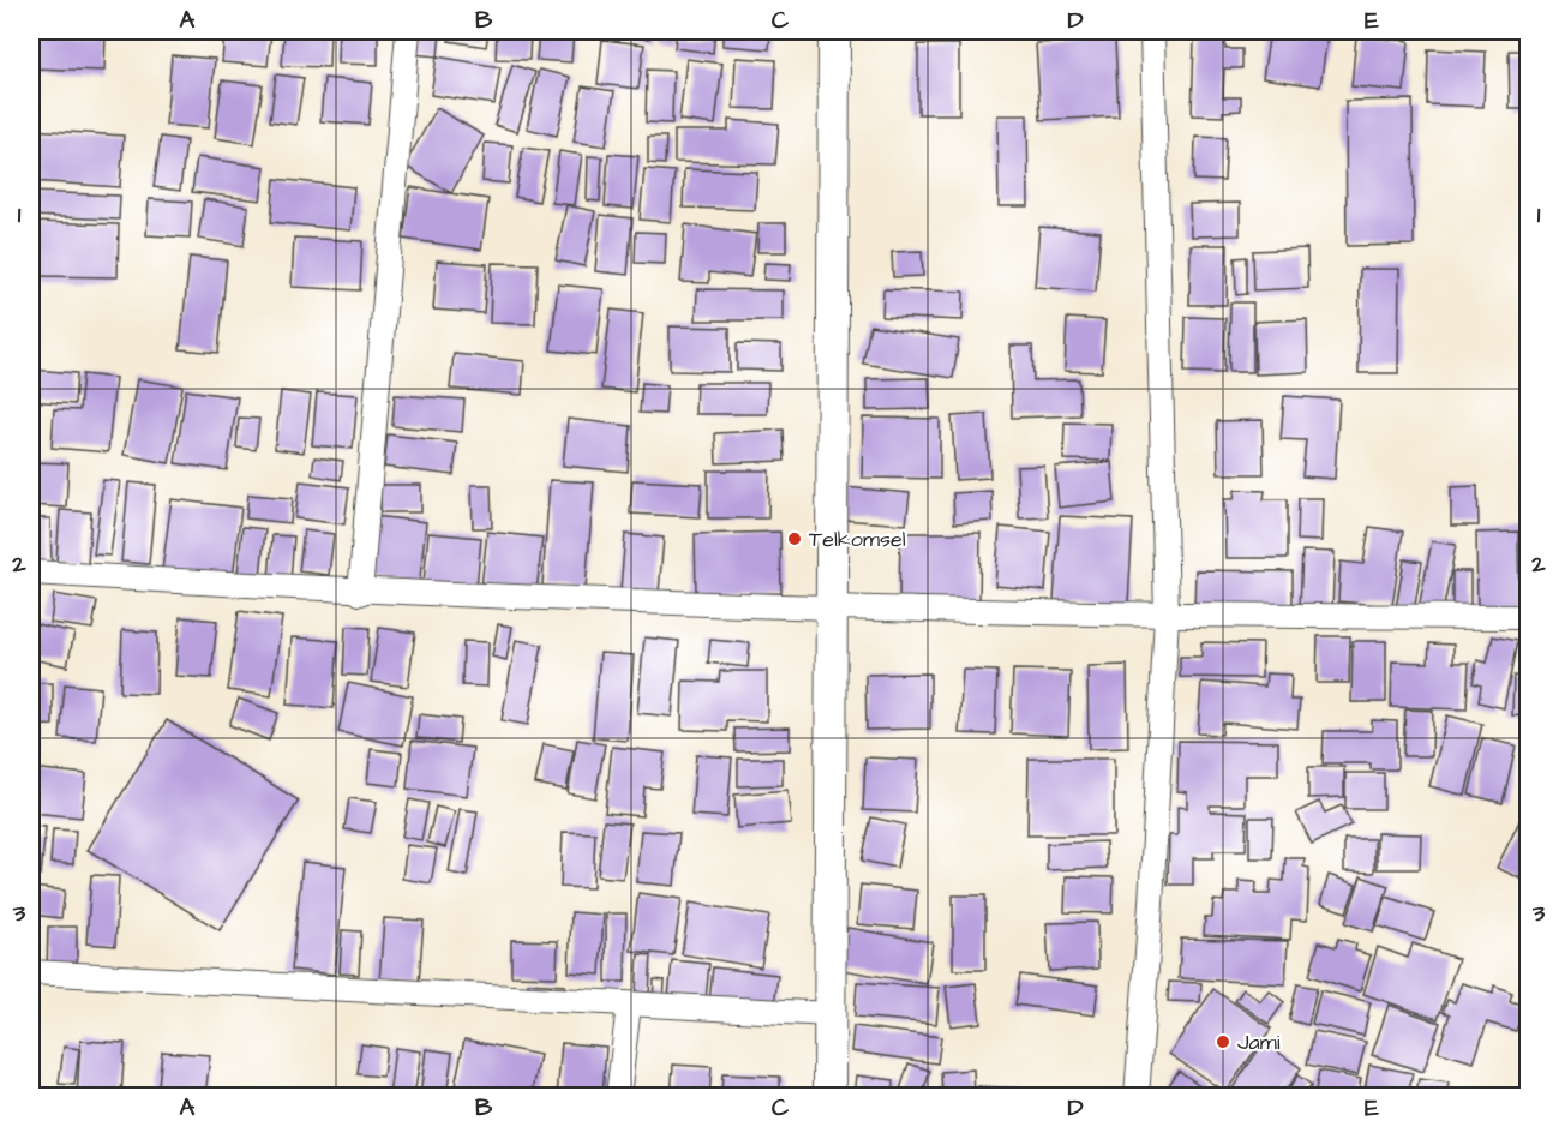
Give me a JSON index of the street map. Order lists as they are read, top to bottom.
{
  "places": ["Telkomsel", "Jami"],
  "grid": {
    "columns": [
      "A",
      "B",
      "C",
      "D",
      "E"
    ],
    "rows": ["1", "2", "3"]
  }
}
